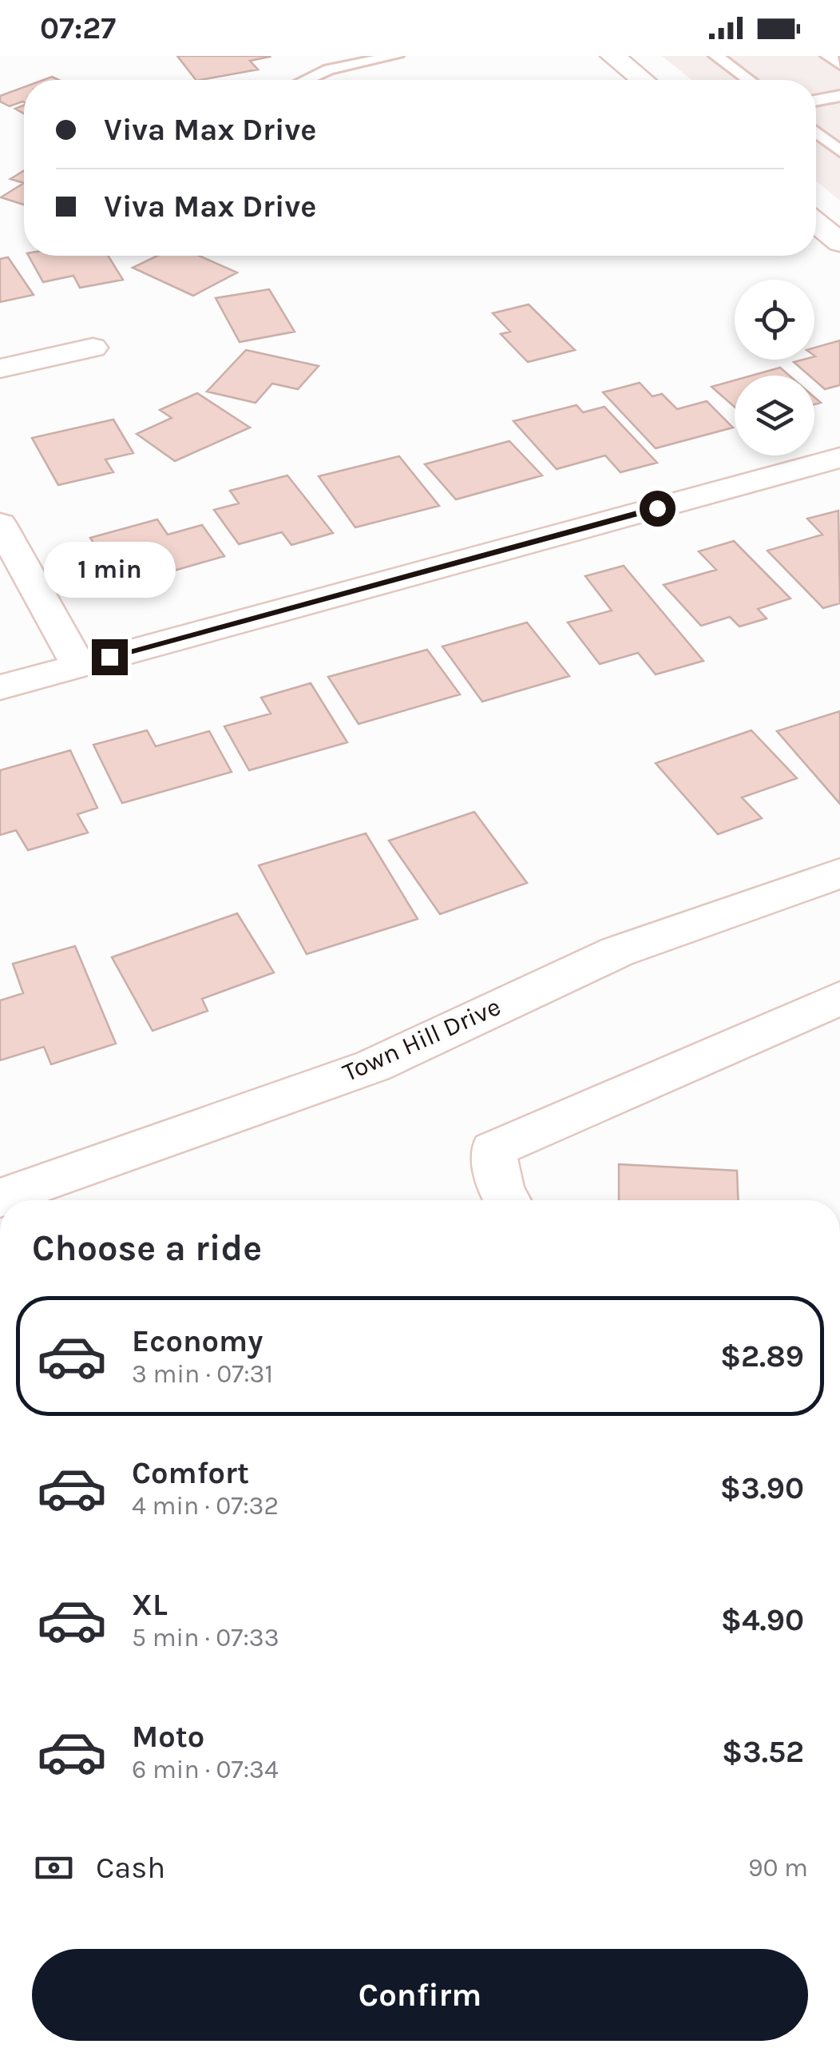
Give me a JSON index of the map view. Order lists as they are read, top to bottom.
{
  "streets": {
    "street": ["Town Hill Drive"]
  },
  "page": {
    "status": "07:27",
    "banner": ["Viva Max Drive", "Viva Max Drive"],
    "bubble": "1 min",
    "heading": "Choose a ride",
    "list": [
      {
        "name": "Economy",
        "note": "3 min · 07:31",
        "value": "$2.89"
      },
      {
        "name": "Comfort",
        "note": "4 min · 07:32",
        "value": "$3.90"
      },
      {
        "name": "XL",
        "note": "5 min · 07:33",
        "value": "$4.90"
      },
      {
        "name": "Moto",
        "note": "6 min · 07:34",
        "value": "$3.52"
      }
    ],
    "pay": ["Cash", "90 m"],
    "buttons": "Confirm"
  }
}
